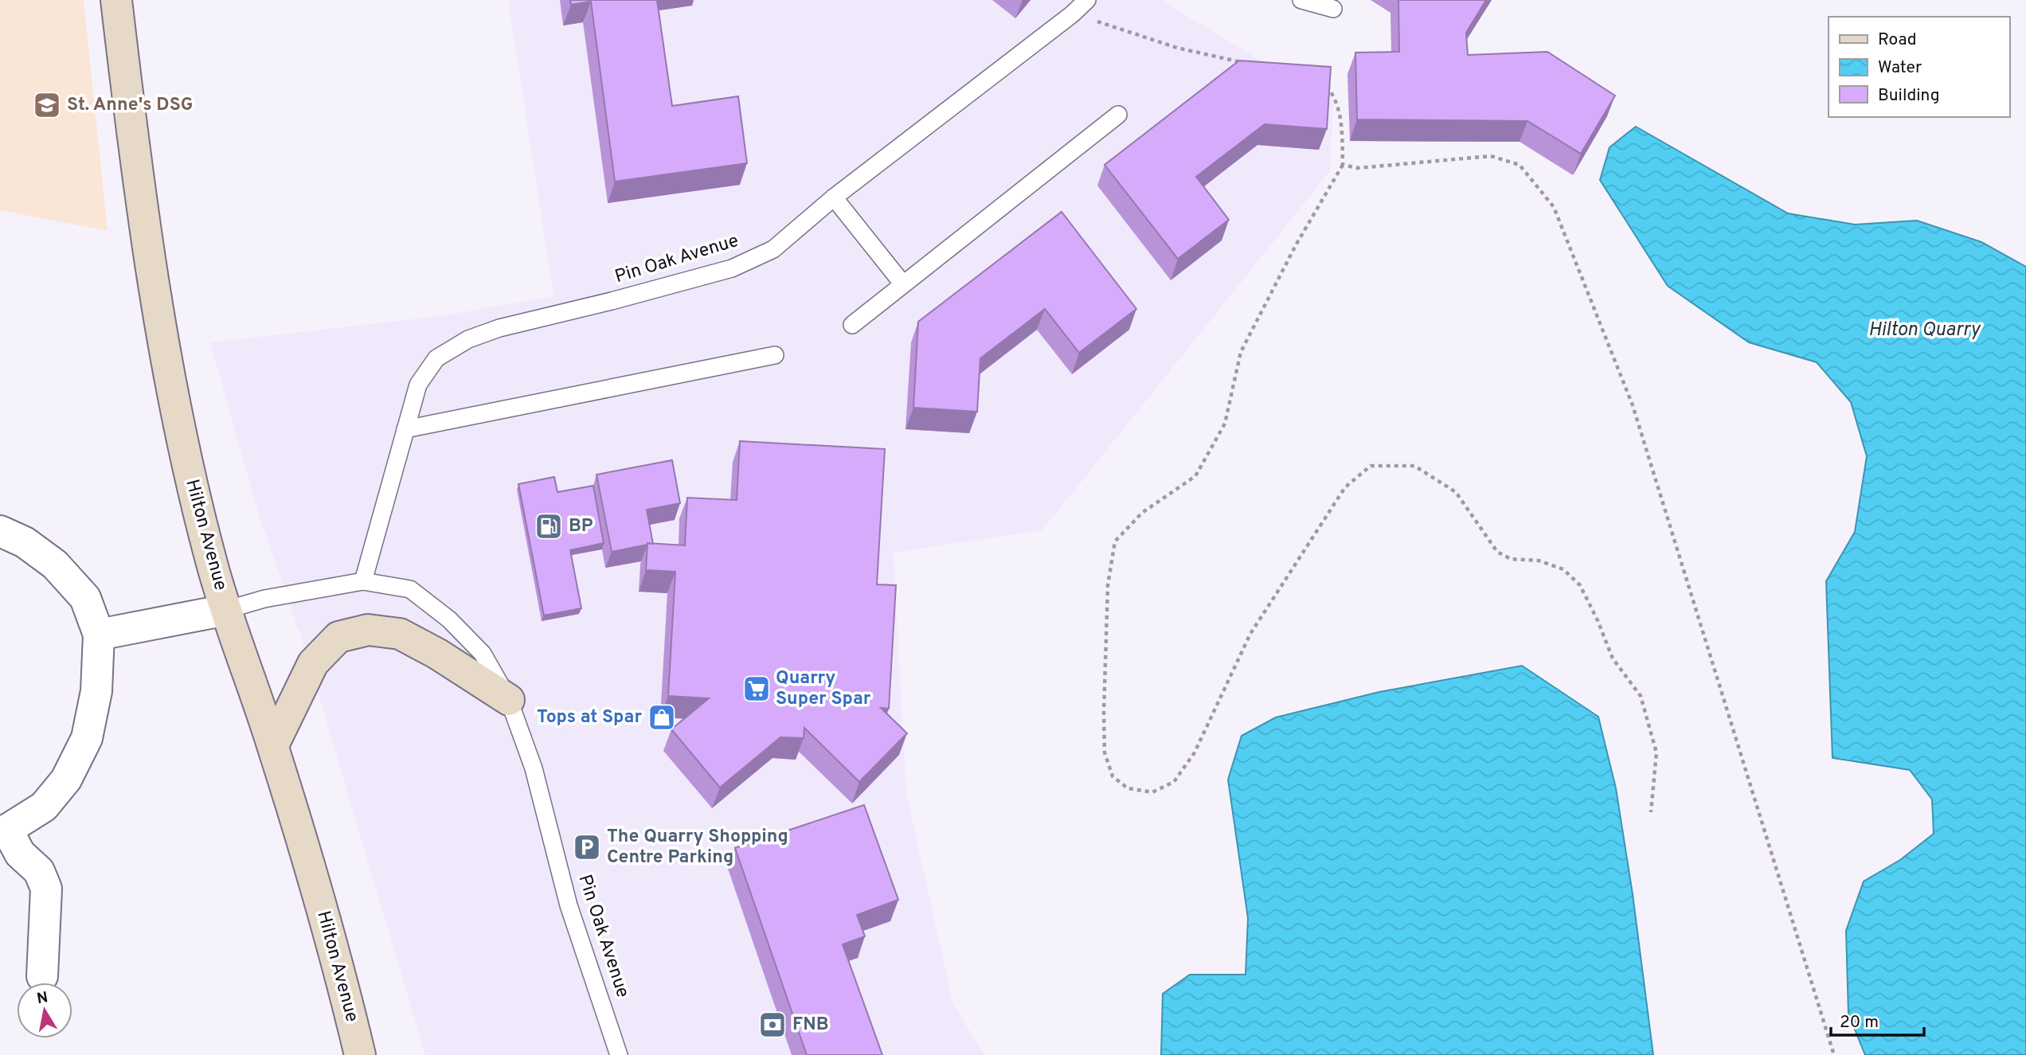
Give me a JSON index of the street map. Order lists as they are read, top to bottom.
{
  "streets": {
    "street": ["Hilton Avenue"],
    "lane": ["Pin Oak Avenue"]
  },
  "crossings": [
    ["Pin Oak Avenue", "Hilton Avenue"]
  ],
  "water": ["Hilton Quarry"],
  "places": {
    "school or university": ["St. Anne's DSG"],
    "fuel station": ["BP"],
    "supermarket": ["Quarry Super Spar"],
    "shop": ["Tops at Spar"],
    "parking": ["The Quarry Shopping Centre Parking"],
    "bank": ["FNB"]
  },
  "legend": ["Road", "Water", "Building"],
  "scale_bar": "20 m",
  "north": "top"
}
